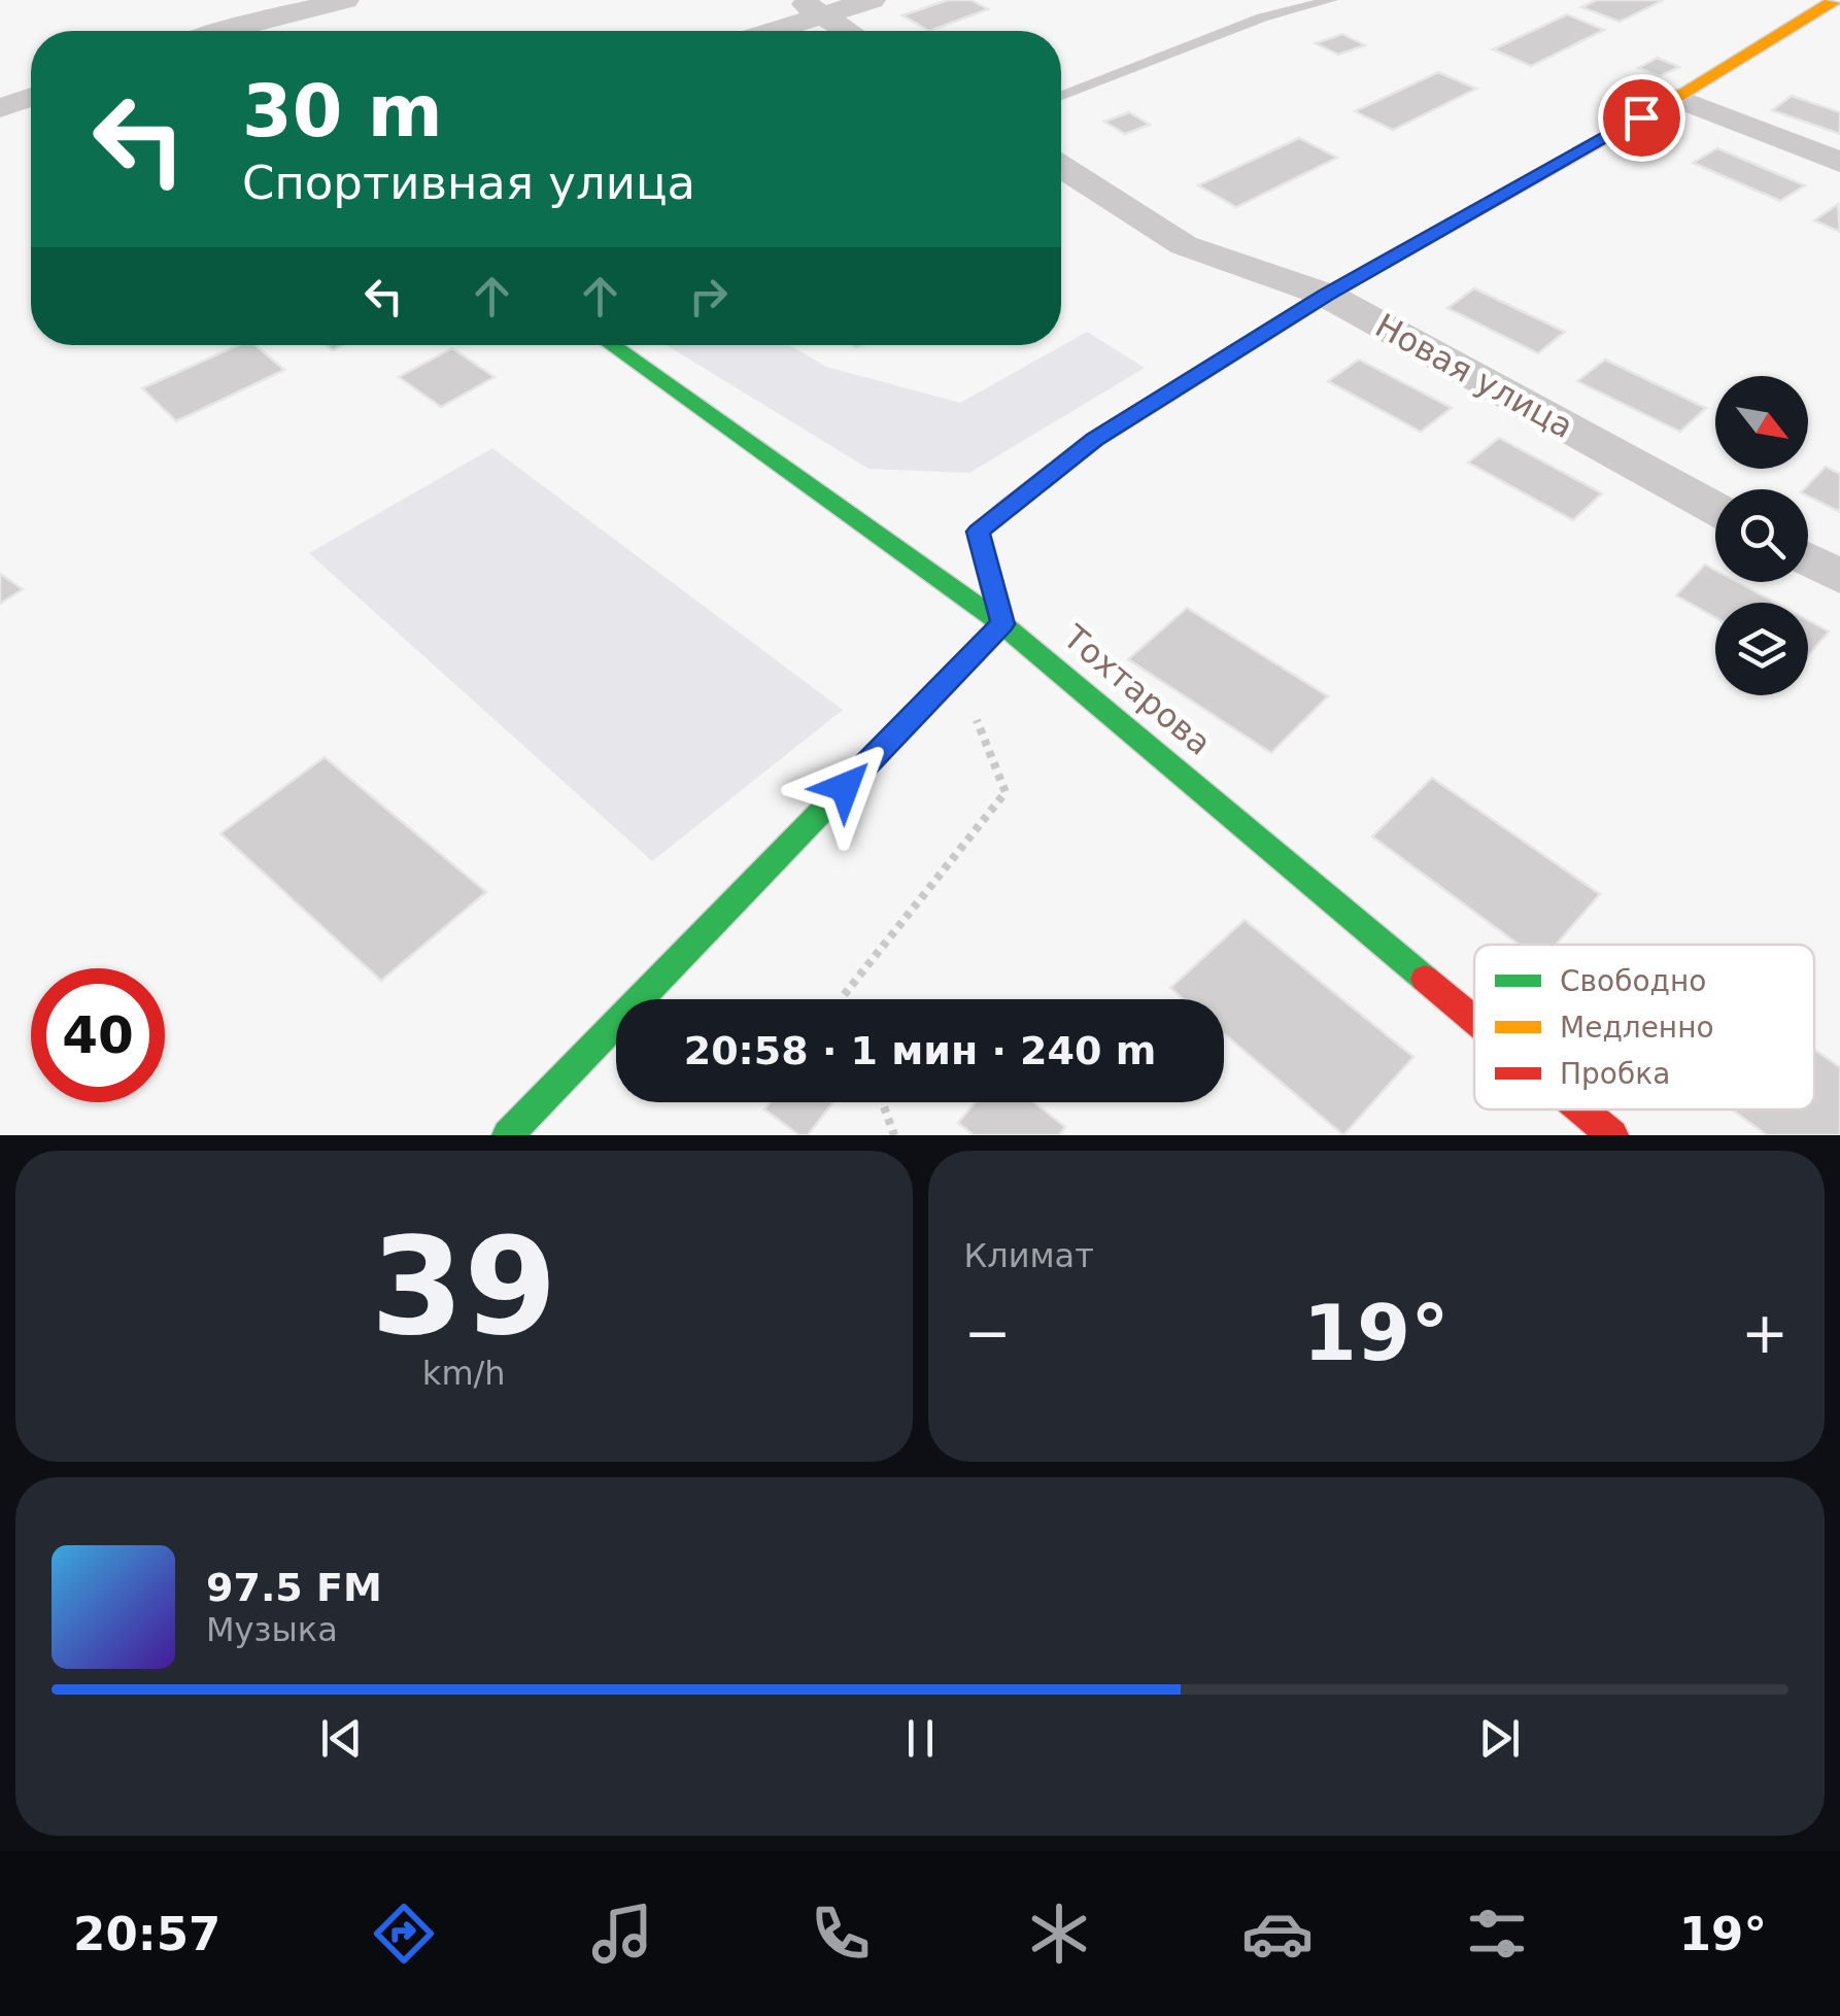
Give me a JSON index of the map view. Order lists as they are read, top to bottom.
{
  "streets": {
    "street": ["Новая улица", "Тохтарова"]
  },
  "legend": ["Свободно", "Медленно", "Пробка"],
  "north": "bottom right",
  "page": {
    "turn": ["30 m", "Спортивная улица"],
    "limit": "40",
    "trip": "20:58 · 1 мин · 240 m",
    "tile": [
      ["39", "km/h"],
      "Климат"
    ],
    "heat": ["−", "19°", "+"],
    "song": ["97.5 FM", "Музыка"],
    "tabs": ["20:57", "19°"]
  }
}
